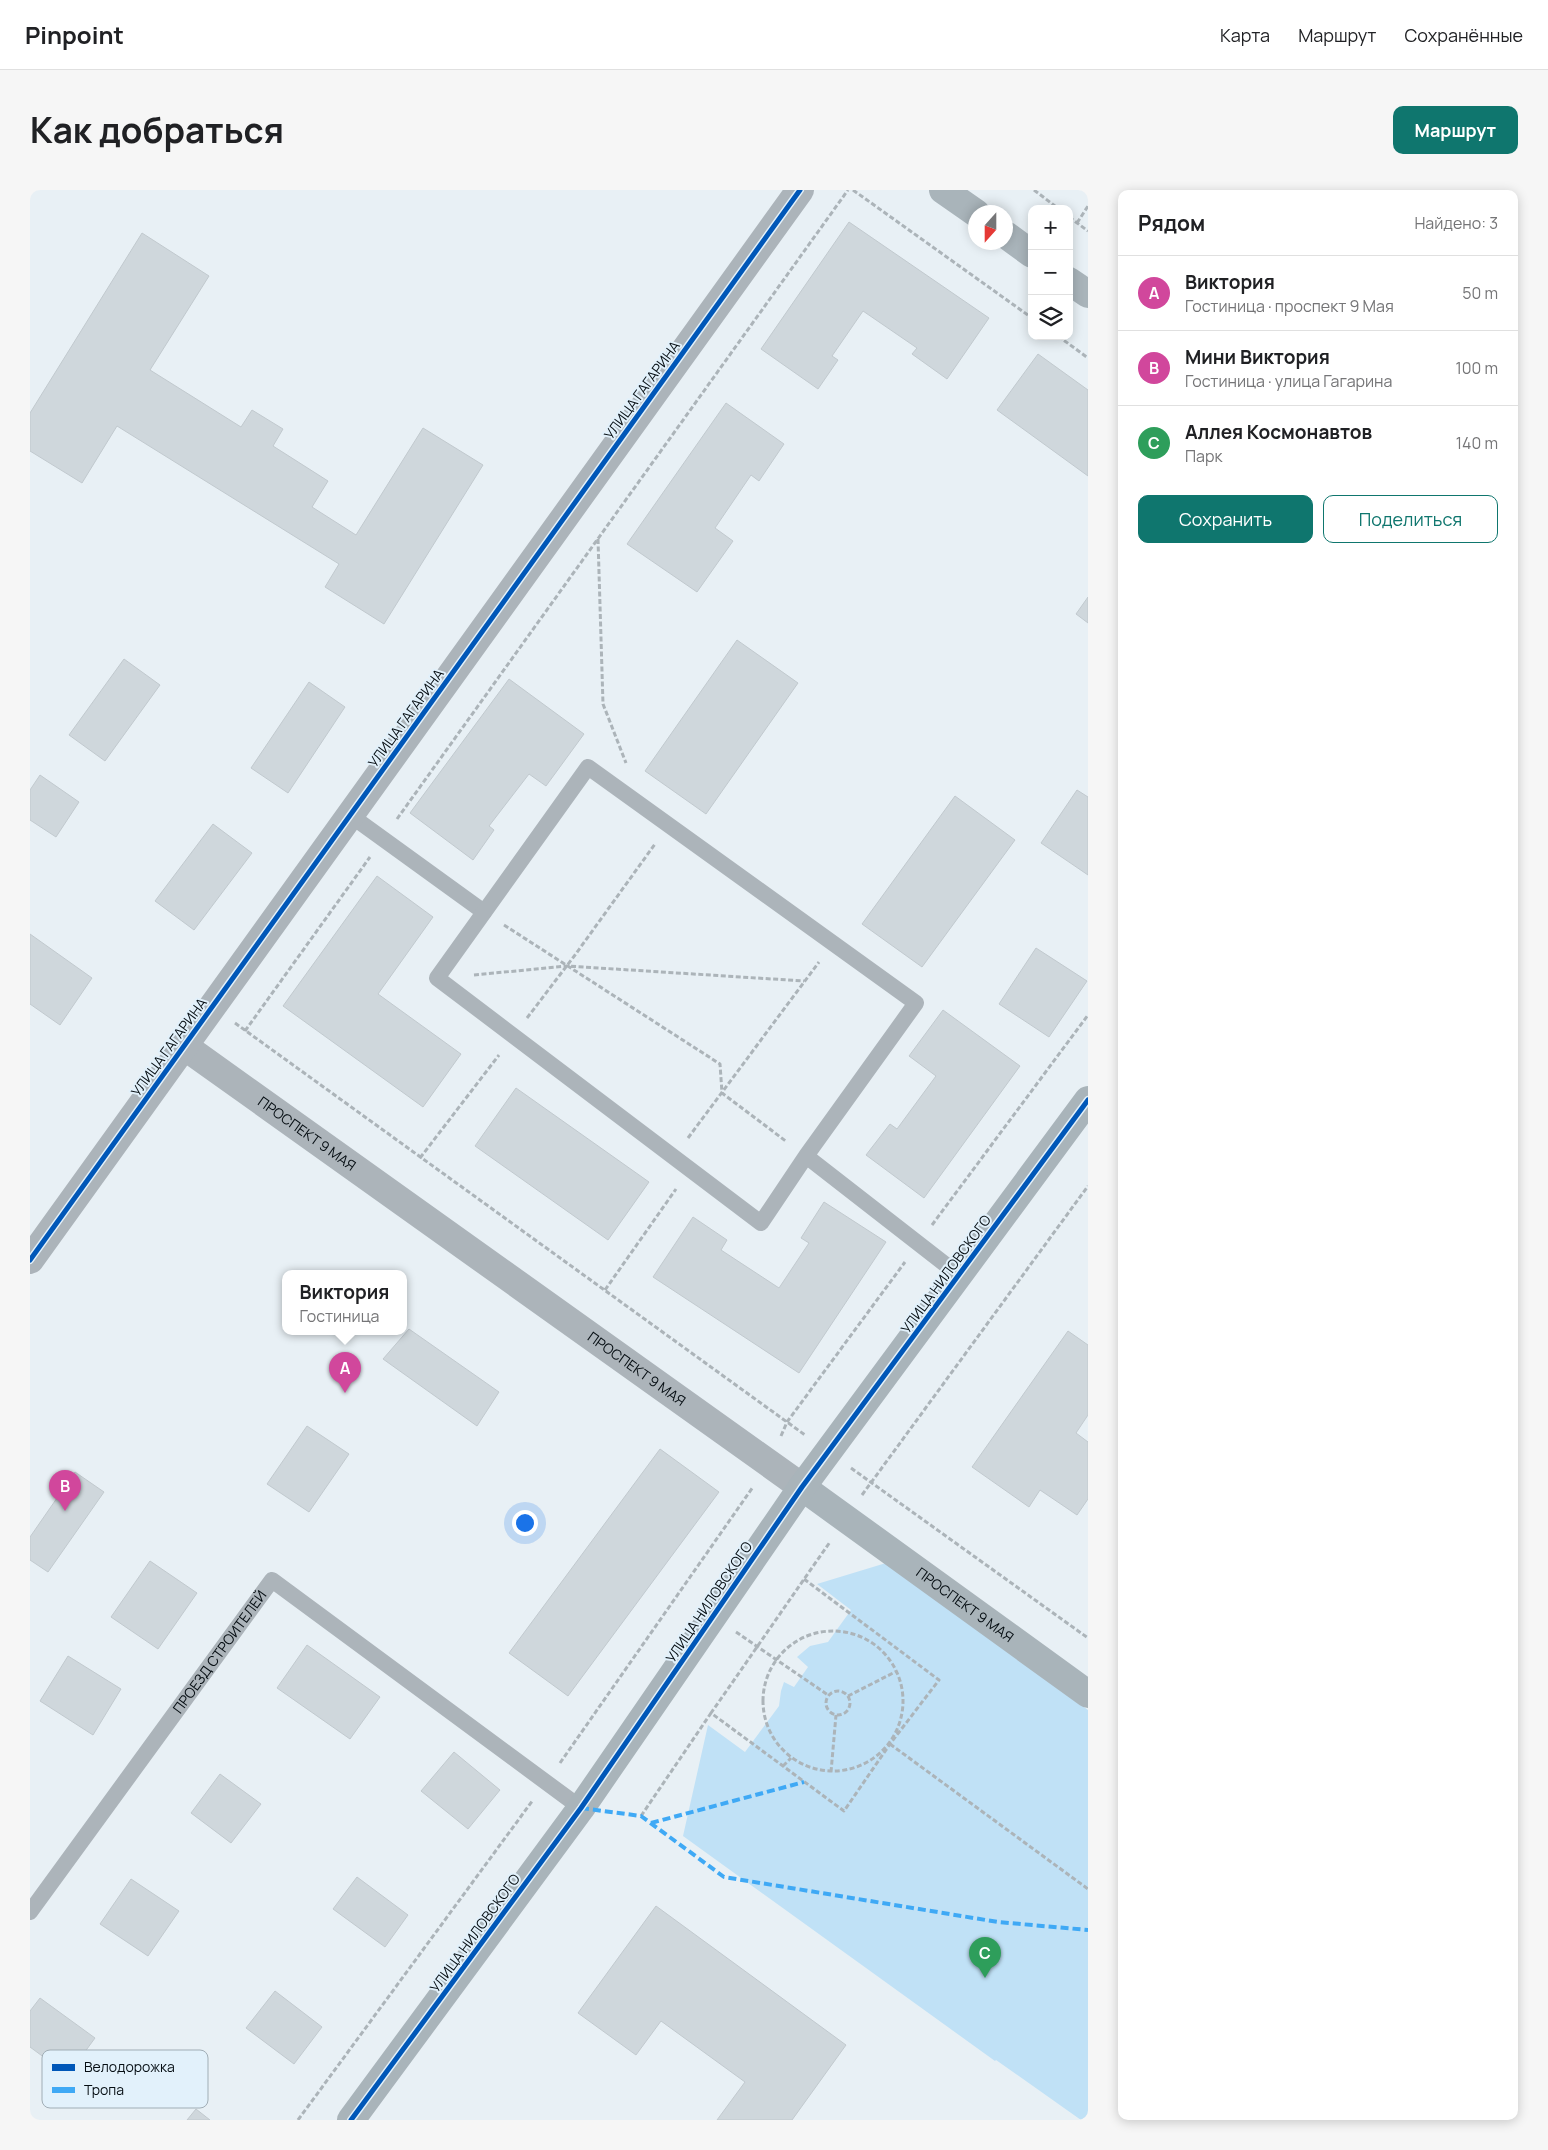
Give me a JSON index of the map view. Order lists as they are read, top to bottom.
{
  "streets": {
    "street": ["УЛИЦА ГАГАРИНА", "ПРОСПЕКТ 9 МАЯ", "УЛИЦА НИЛОВСКОГО"],
    "lane": ["ПРОЕЗД СТРОИТЕЛЕЙ"]
  },
  "crossings": [
    ["УЛИЦА ГАГАРИНА", "ПРОСПЕКТ 9 МАЯ"],
    ["ПРОСПЕКТ 9 МАЯ", "УЛИЦА НИЛОВСКОГО"],
    ["УЛИЦА НИЛОВСКОГО", "ПРОЕЗД СТРОИТЕЛЕЙ"]
  ],
  "legend": ["Велодорожка", "Тропа"],
  "north": "bottom",
  "page": {
    "header": "Pinpoint",
    "nav": ["Карта", "Маршрут", "Сохранённые"],
    "title": "Как добраться",
    "buttons": [
      "Маршрут",
      ["Сохранить", "Поделиться"]
    ],
    "heading": ["Рядом", "Найдено: 3"],
    "map_buttons": ["+", "−"],
    "list": [
      {
        "mark": "A",
        "name": "Виктория",
        "note": "Гостиница · проспект 9 Мая",
        "value": "50 m"
      },
      {
        "mark": "B",
        "name": "Мини Виктория",
        "note": "Гостиница · улица Гагарина",
        "value": "100 m"
      },
      {
        "mark": "C",
        "name": "Аллея Космонавтов",
        "note": "Парк",
        "value": "140 m"
      }
    ],
    "popup": ["Виктория", "Гостиница"],
    "pins": ["A", "B", "C"]
  }
}
